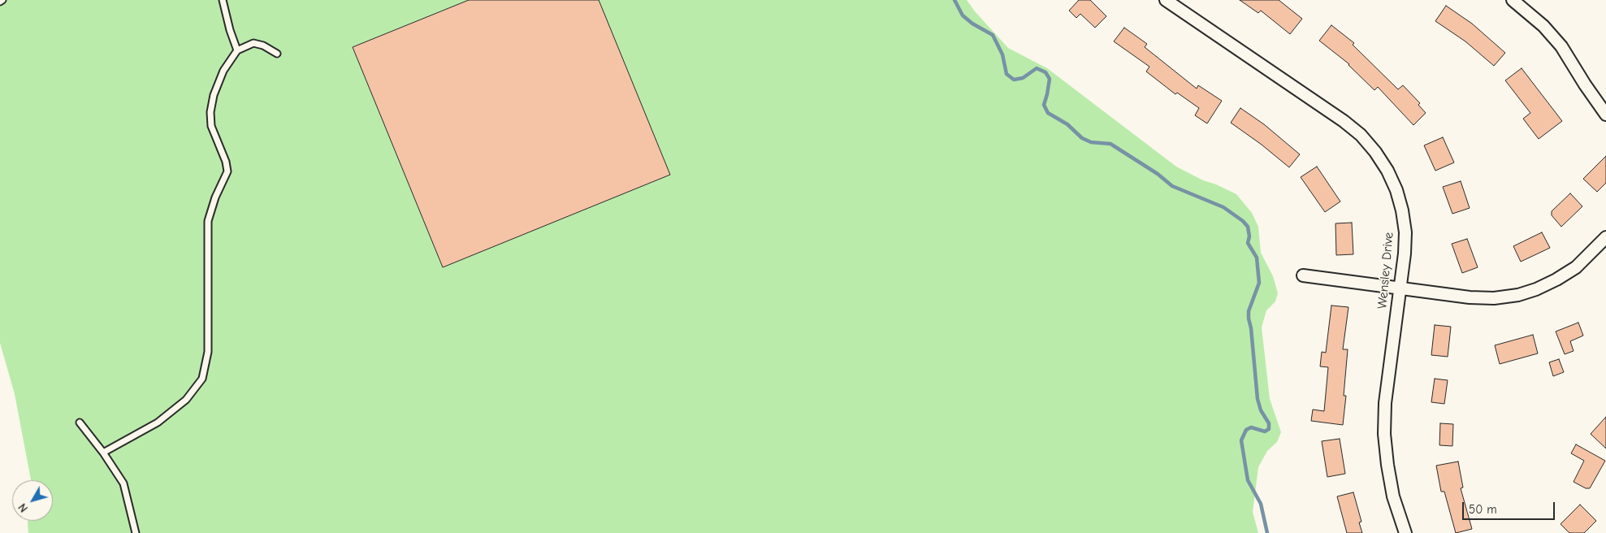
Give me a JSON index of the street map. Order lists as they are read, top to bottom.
{
  "streets": {
    "street": ["Wensley Drive"]
  },
  "scale_bar": "50 m",
  "north": "bottom left"
}
